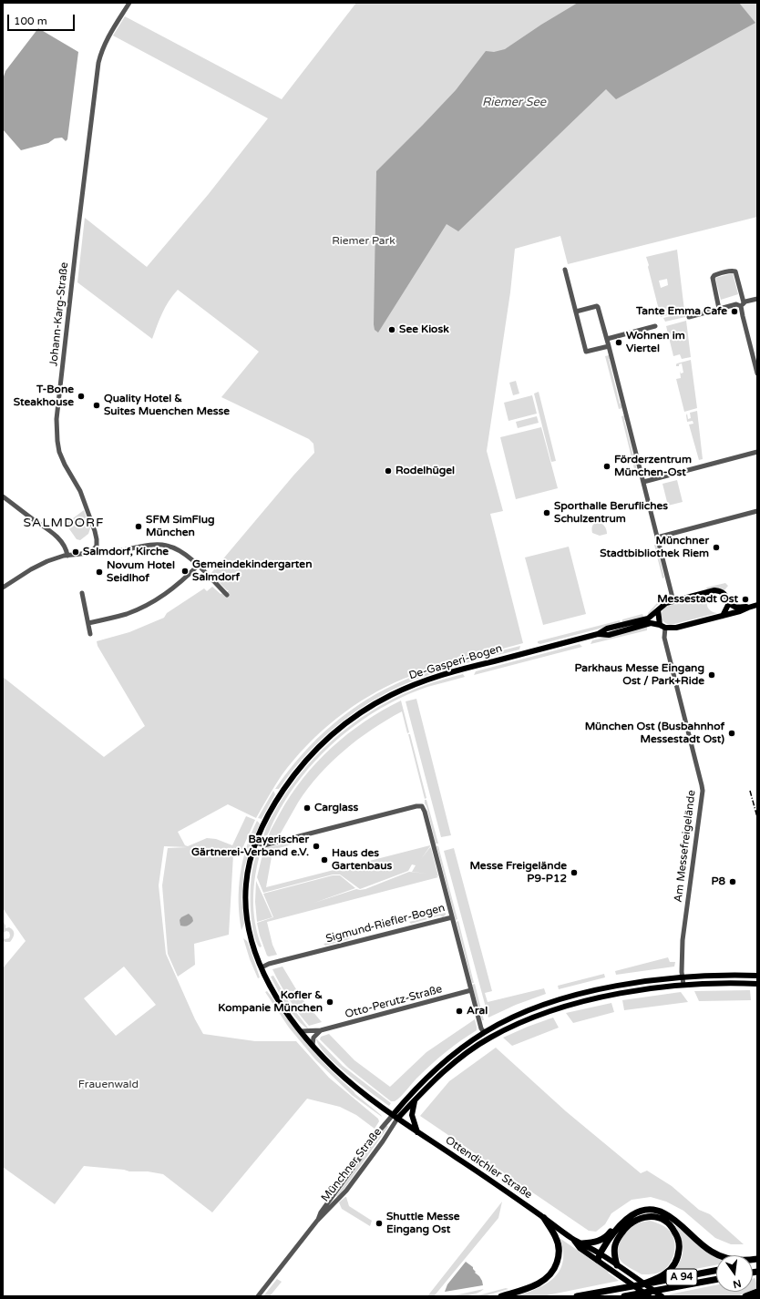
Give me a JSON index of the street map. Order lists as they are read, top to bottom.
{
  "streets": {
    "highway": ["A 94"],
    "main road": ["De-Gasperi-Bogen", "Ottendichler Straße"],
    "street": [
      "Johann-Karg-Straße",
      "Am Messefreigelände",
      "Sigmund-Riefler-Bogen",
      "Otto-Perutz-Straße",
      "Münchner Straße"
    ]
  },
  "crossings": [
    ["De-Gasperi-Bogen", "Sigmund-Riefler-Bogen"],
    ["De-Gasperi-Bogen", "Otto-Perutz-Straße"],
    ["De-Gasperi-Bogen", "Münchner Straße"],
    ["De-Gasperi-Bogen", "Ottendichler Straße"],
    ["Münchner Straße", "Ottendichler Straße"],
    ["Ottendichler Straße", "A 94"]
  ],
  "districts": ["SALMDORF"],
  "water": ["Riemer See"],
  "parks": ["Riemer Park", "Frauenwald"],
  "places": [
    "Tante Emma Cafe",
    "See Kiosk",
    "Wohnen im Viertel",
    "T-Bone Steakhouse",
    "Quality Hotel & Suites Muenchen Messe",
    "Förderzentrum München-Ost",
    "Rodelhügel",
    "Sporthalle Berufliches Schulzentrum",
    "SFM SimFlug München",
    "Münchner Stadtbibliothek Riem",
    "Salmdorf, Kirche",
    "Gemeindekindergarten Salmdorf",
    "Novum Hotel Seidlhof",
    "Messestadt Ost",
    "Parkhaus Messe Eingang Ost / Park+Ride",
    "München Ost (Busbahnhof Messestadt Ost)",
    "Carglass",
    "Bayerischer Gärtnerei-Verband e.V.",
    "Haus des Gartenbaus",
    "Messe Freigelände P9-P12",
    "P8",
    "Kofler & Kompanie München",
    "Aral",
    "Shuttle Messe Eingang Ost"
  ],
  "scale_bar": "100 m",
  "north": "bottom"
}
